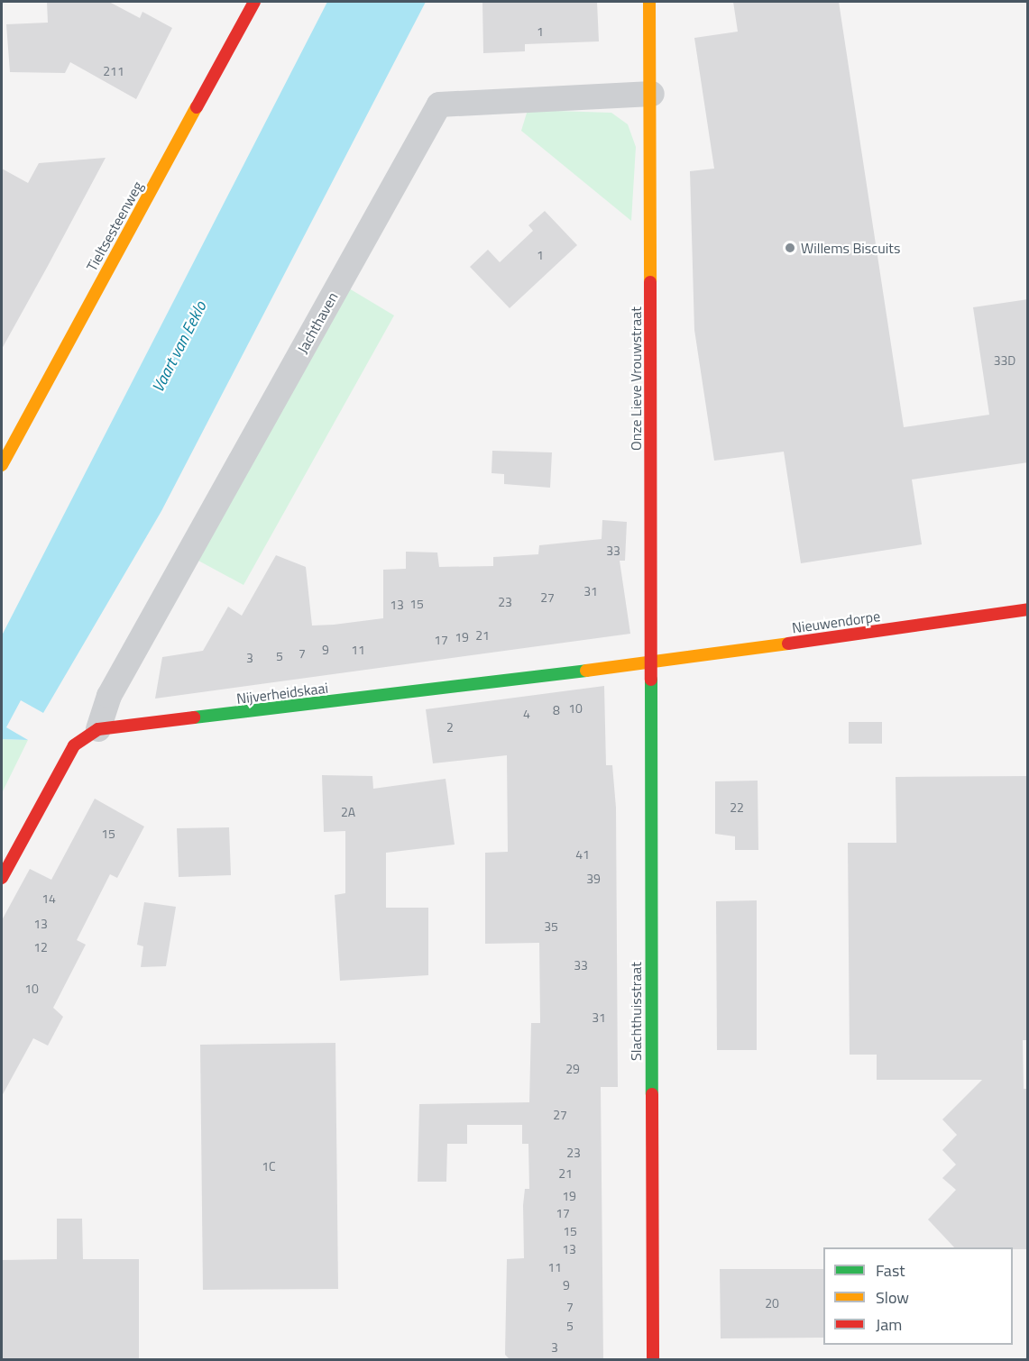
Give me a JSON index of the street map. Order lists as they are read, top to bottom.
{
  "streets": {
    "street": [
      "Tieltsesteenweg",
      "Jachthaven",
      "Onze Lieve Vrouwstraat",
      "Nieuwendorpe",
      "Nijverheidskaai",
      "Slachthuisstraat"
    ]
  },
  "crossings": [
    ["Jachthaven", "Onze Lieve Vrouwstraat"],
    ["Jachthaven", "Nijverheidskaai"],
    ["Onze Lieve Vrouwstraat", "Nieuwendorpe"],
    ["Onze Lieve Vrouwstraat", "Nijverheidskaai"],
    ["Onze Lieve Vrouwstraat", "Slachthuisstraat"],
    ["Nieuwendorpe", "Nijverheidskaai"],
    ["Nieuwendorpe", "Slachthuisstraat"],
    ["Nijverheidskaai", "Slachthuisstraat"]
  ],
  "water": ["Vaart van Eeklo"],
  "places": ["Willems Biscuits"],
  "house_numbers": [
    "1",
    "211",
    "1",
    "33D",
    "33",
    "31",
    "27",
    "23",
    "15",
    "13",
    "21",
    "19",
    "17",
    "9",
    "11",
    "7",
    "5",
    "3",
    "10",
    "8",
    "4",
    "2",
    "22",
    "2A",
    "15",
    "41",
    "39",
    "14",
    "13",
    "35",
    "12",
    "33",
    "10",
    "31",
    "29",
    "27",
    "23",
    "1C",
    "21",
    "19",
    "17",
    "15",
    "13",
    "11",
    "9",
    "20",
    "7",
    "5",
    "3"
  ],
  "legend": ["Fast", "Slow", "Jam"]
}
